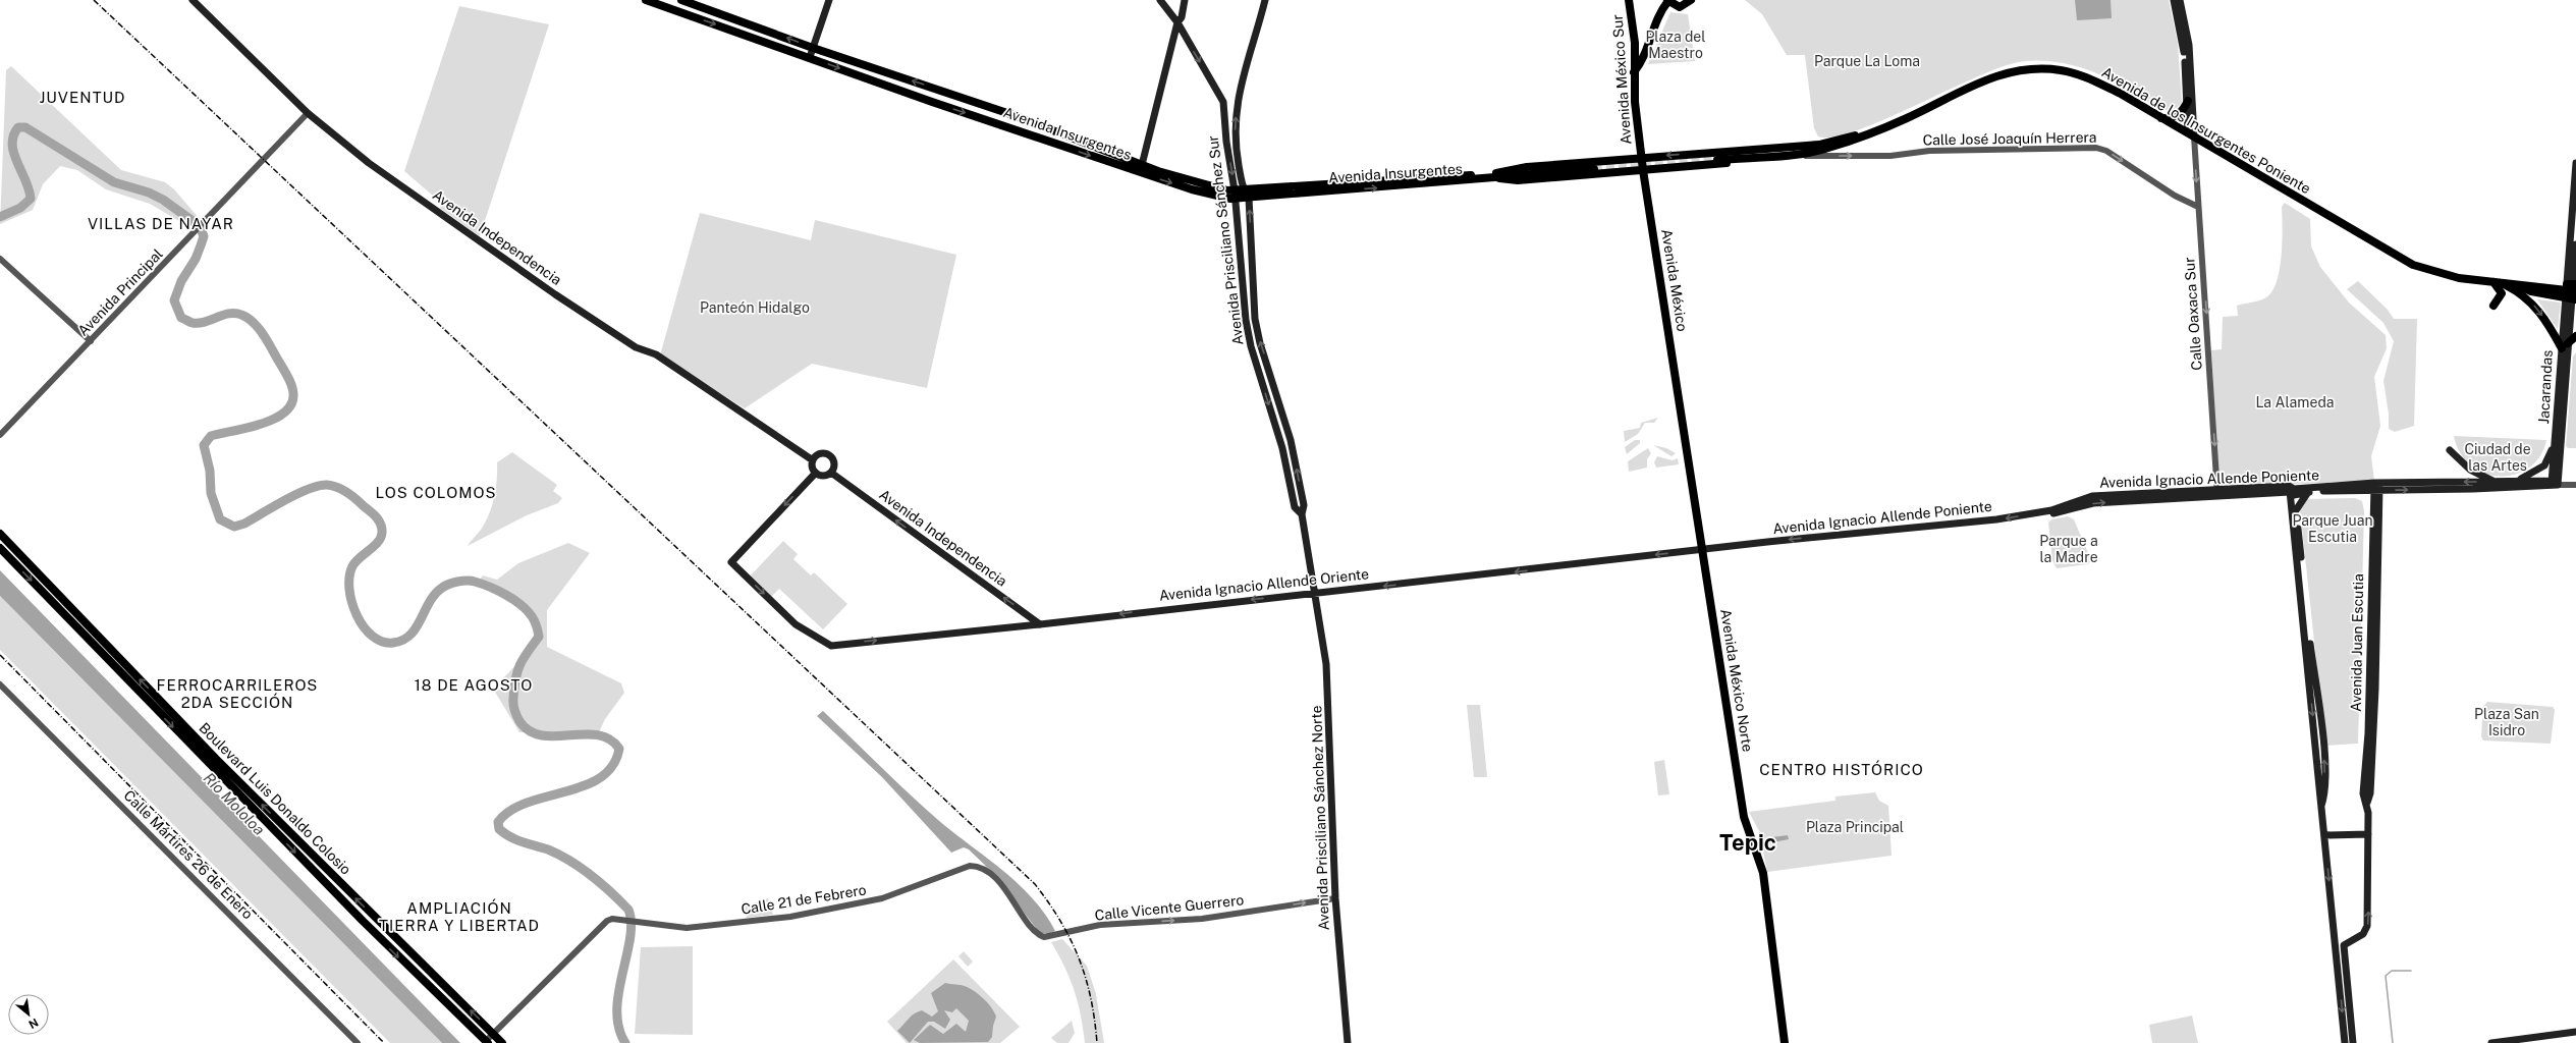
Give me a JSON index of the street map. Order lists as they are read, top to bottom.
{
  "streets": {
    "main road": [
      "Avenida México Sur",
      "Avenida de los Insurgentes Poniente",
      "Avenida Insurgentes",
      "Avenida Independencia",
      "Avenida Prisciliano Sánchez Sur",
      "Avenida México",
      "Jacarandas",
      "Avenida Ignacio Allende Poniente",
      "Avenida Ignacio Allende Oriente",
      "Avenida Juan Escutia",
      "Avenida México Norte",
      "Boulevard Luis Donaldo Colosio",
      "Avenida Prisciliano Sánchez Norte"
    ],
    "street": [
      "Calle José Joaquín Herrera",
      "Avenida Principal",
      "Calle Oaxaca Sur",
      "Calle Mártires 26 de Enero",
      "Calle 21 de Febrero",
      "Calle Vicente Guerrero"
    ]
  },
  "crossings": [
    ["Avenida México Sur", "Avenida Insurgentes"],
    ["Avenida México Sur", "Avenida México"],
    ["Avenida de los Insurgentes Poniente", "Avenida Insurgentes"],
    ["Avenida de los Insurgentes Poniente", "Calle Oaxaca Sur"],
    ["Avenida Insurgentes", "Avenida Prisciliano Sánchez Sur"],
    ["Avenida Insurgentes", "Avenida México"],
    ["Calle José Joaquín Herrera", "Calle Oaxaca Sur"],
    ["Avenida Independencia", "Avenida Principal"],
    ["Avenida Independencia", "Avenida Ignacio Allende Oriente"],
    ["Avenida Prisciliano Sánchez Sur", "Avenida Ignacio Allende Oriente"],
    ["Avenida Prisciliano Sánchez Sur", "Avenida Prisciliano Sánchez Norte"],
    ["Avenida México", "Avenida México Norte"],
    ["Calle Oaxaca Sur", "Avenida Ignacio Allende Poniente"],
    ["Jacarandas", "Avenida Ignacio Allende Poniente"],
    ["Avenida Ignacio Allende Poniente", "Avenida Ignacio Allende Oriente"],
    ["Avenida Ignacio Allende Poniente", "Avenida Juan Escutia"],
    ["Avenida Ignacio Allende Poniente", "Avenida México Norte"],
    ["Avenida Ignacio Allende Oriente", "Avenida México Norte"],
    ["Avenida Ignacio Allende Oriente", "Avenida Prisciliano Sánchez Norte"],
    ["Boulevard Luis Donaldo Colosio", "Calle 21 de Febrero"],
    ["Avenida Prisciliano Sánchez Norte", "Calle Vicente Guerrero"],
    ["Calle 21 de Febrero", "Calle Vicente Guerrero"]
  ],
  "one_way": ["Calle José Joaquín Herrera", "Calle Oaxaca Sur", "Calle Vicente Guerrero"],
  "districts": [
    "JUVENTUD",
    "VILLAS DE NAYAR",
    "LOS COLOMOS",
    "FERROCARRILEROS 2DA SECCIÓN",
    "18 DE AGOSTO",
    "CENTRO HISTÓRICO",
    "Tepic",
    "AMPLIACIÓN TIERRA Y LIBERTAD"
  ],
  "water": ["Río Mololoa"],
  "parks": [
    "Plaza del Maestro",
    "Parque La Loma",
    "Panteón Hidalgo",
    "La Alameda",
    "Ciudad de las Artes",
    "Parque Juan Escutia",
    "Parque a la Madre",
    "Plaza San Isidro",
    "Plaza Principal"
  ],
  "north": "bottom right"
}
